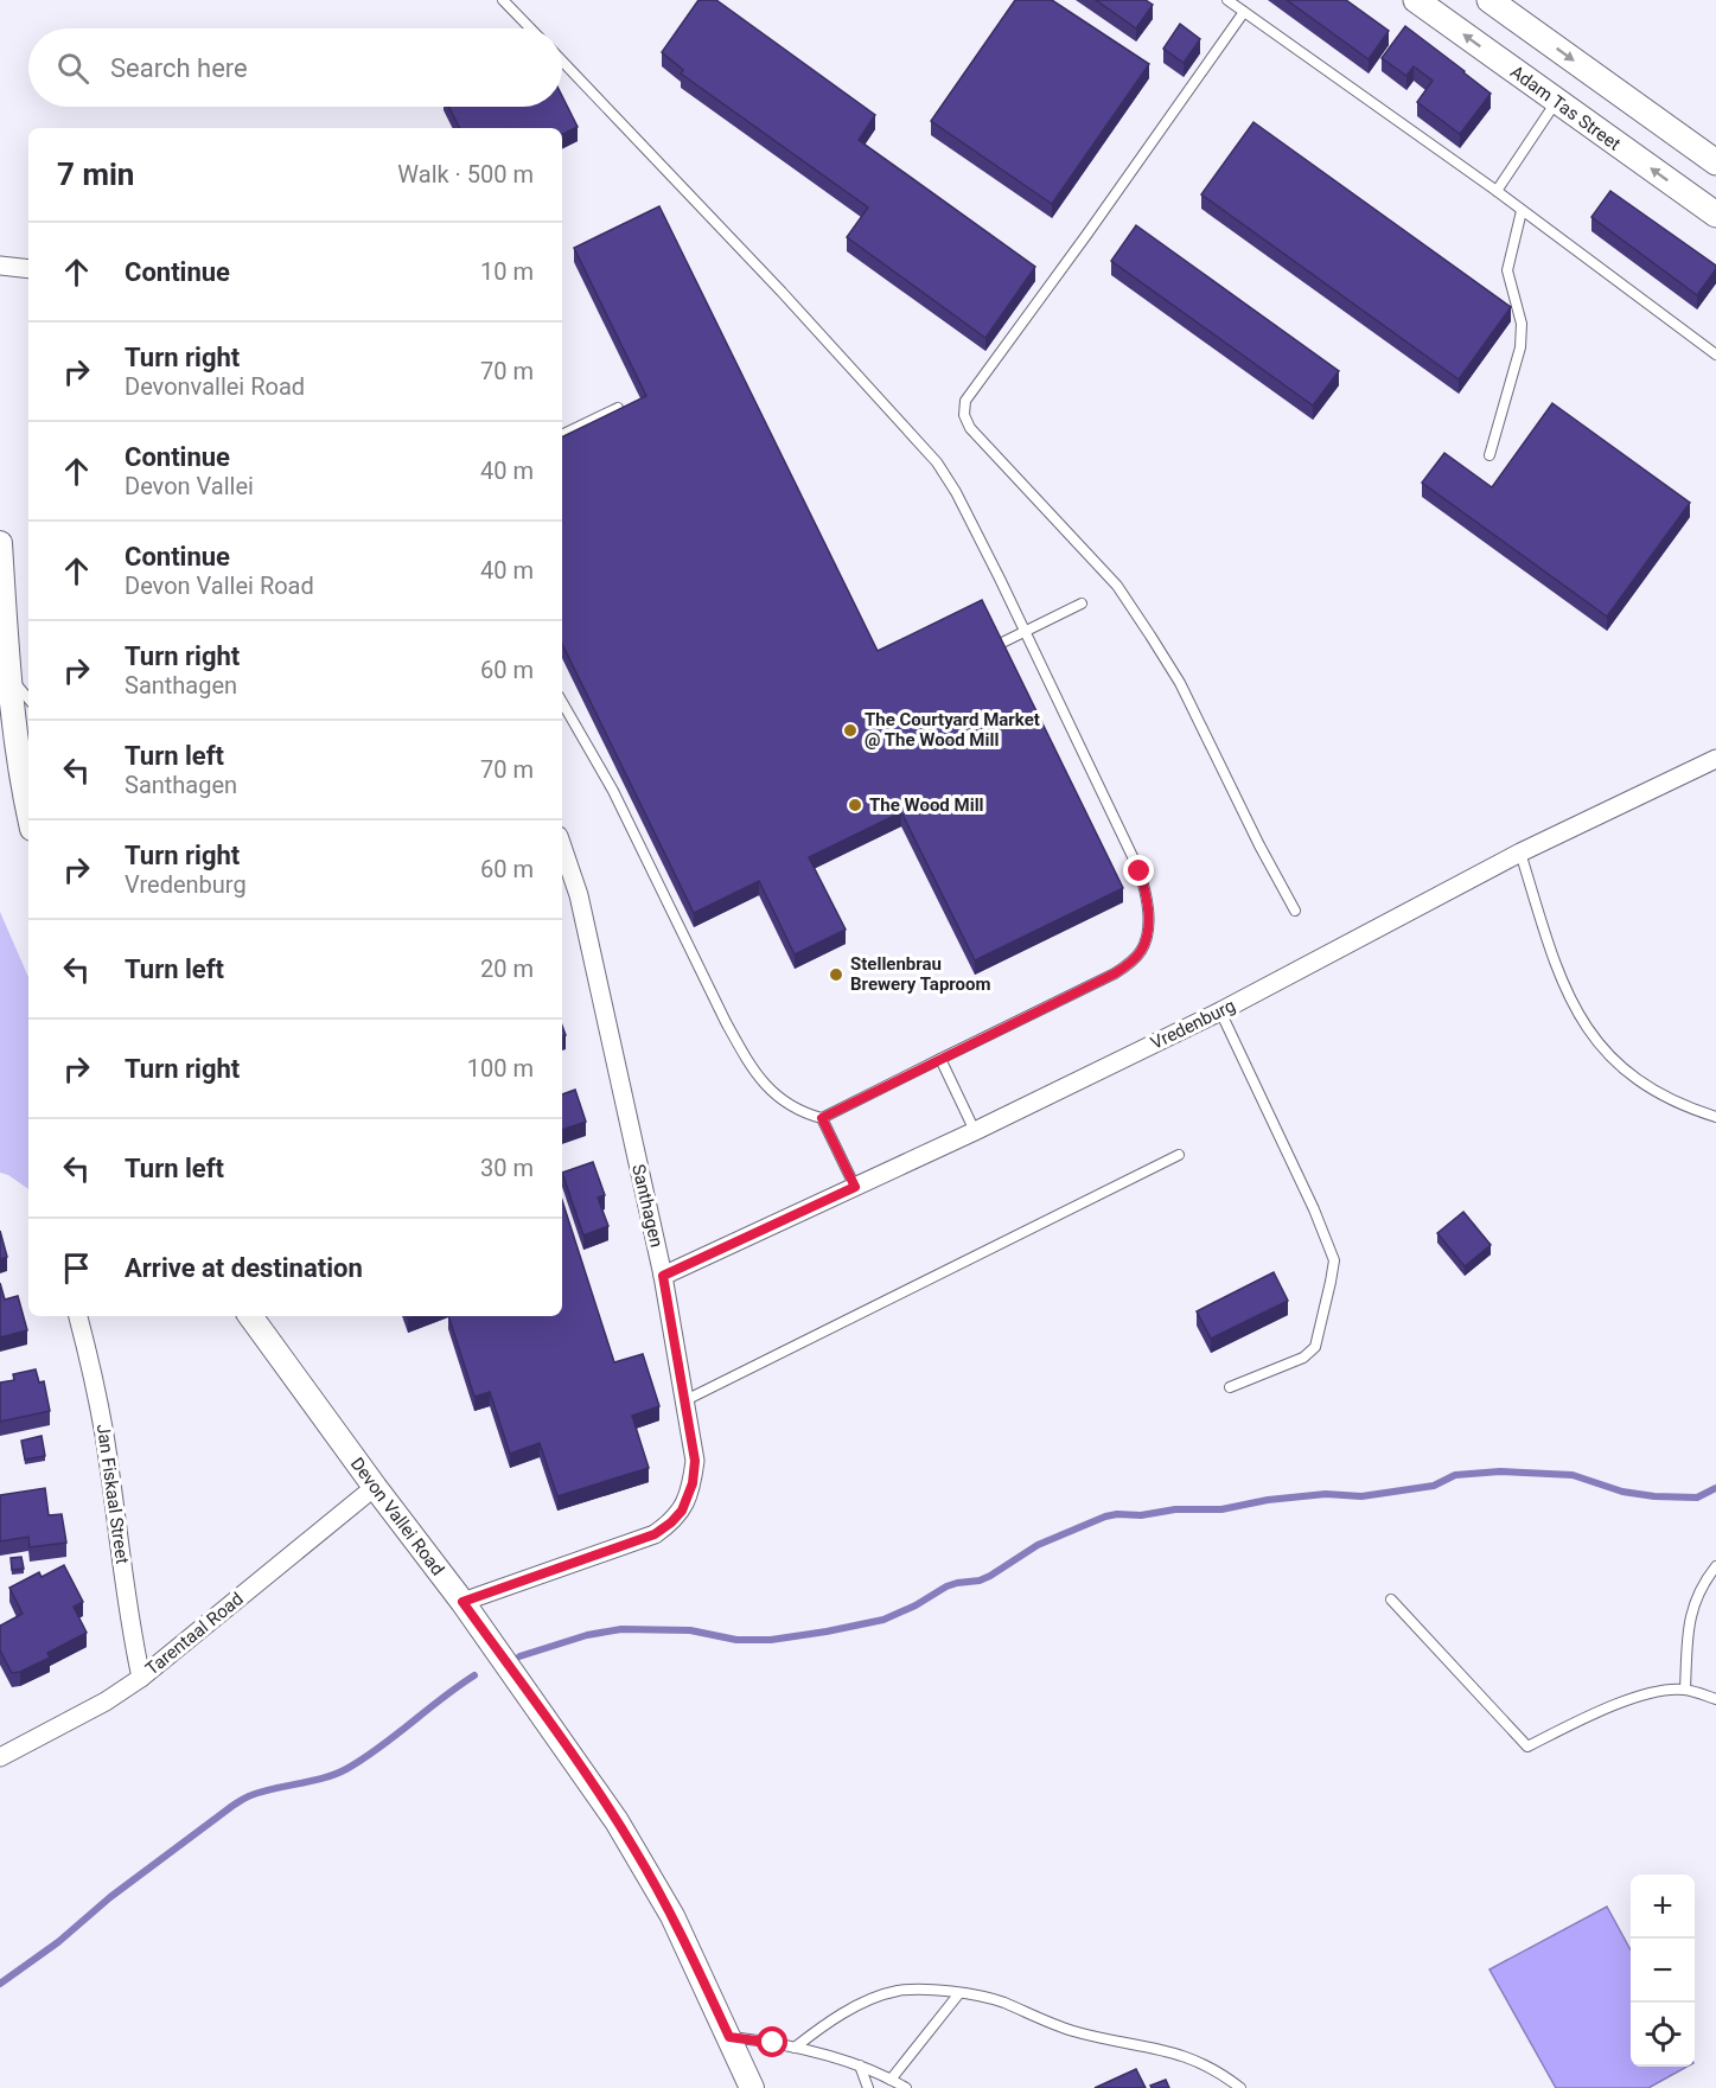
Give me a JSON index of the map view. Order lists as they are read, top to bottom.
{
  "streets": {
    "main road": ["Adam Tas Street"],
    "street": [
      "Vredenburg",
      "Santhagen",
      "Jan Fiskaal Street",
      "Devon Vallei Road",
      "Tarentaal Road"
    ]
  },
  "crossings": [
    ["Vredenburg", "Santhagen"],
    ["Santhagen", "Devon Vallei Road"],
    ["Jan Fiskaal Street", "Tarentaal Road"],
    ["Devon Vallei Road", "Tarentaal Road"]
  ],
  "places": ["The Courtyard Market @ The Wood Mill", "The Wood Mill", "Stellenbrau Brewery Taproom"],
  "page": {
    "search": "Search here",
    "heading": ["7 min", "Walk · 500 m"],
    "list": [
      ["Continue", "10 m"],
      ["Turn right", "Devonvallei Road", "70 m"],
      ["Continue", "Devon Vallei", "40 m"],
      ["Continue", "Devon Vallei Road", "40 m"],
      ["Turn right", "Santhagen", "60 m"],
      ["Turn left", "Santhagen", "70 m"],
      ["Turn right", "Vredenburg", "60 m"],
      ["Turn left", "20 m"],
      ["Turn right", "100 m"],
      ["Turn left", "30 m"],
      "Arrive at destination"
    ],
    "map_buttons": ["+", "−"]
  }
}
